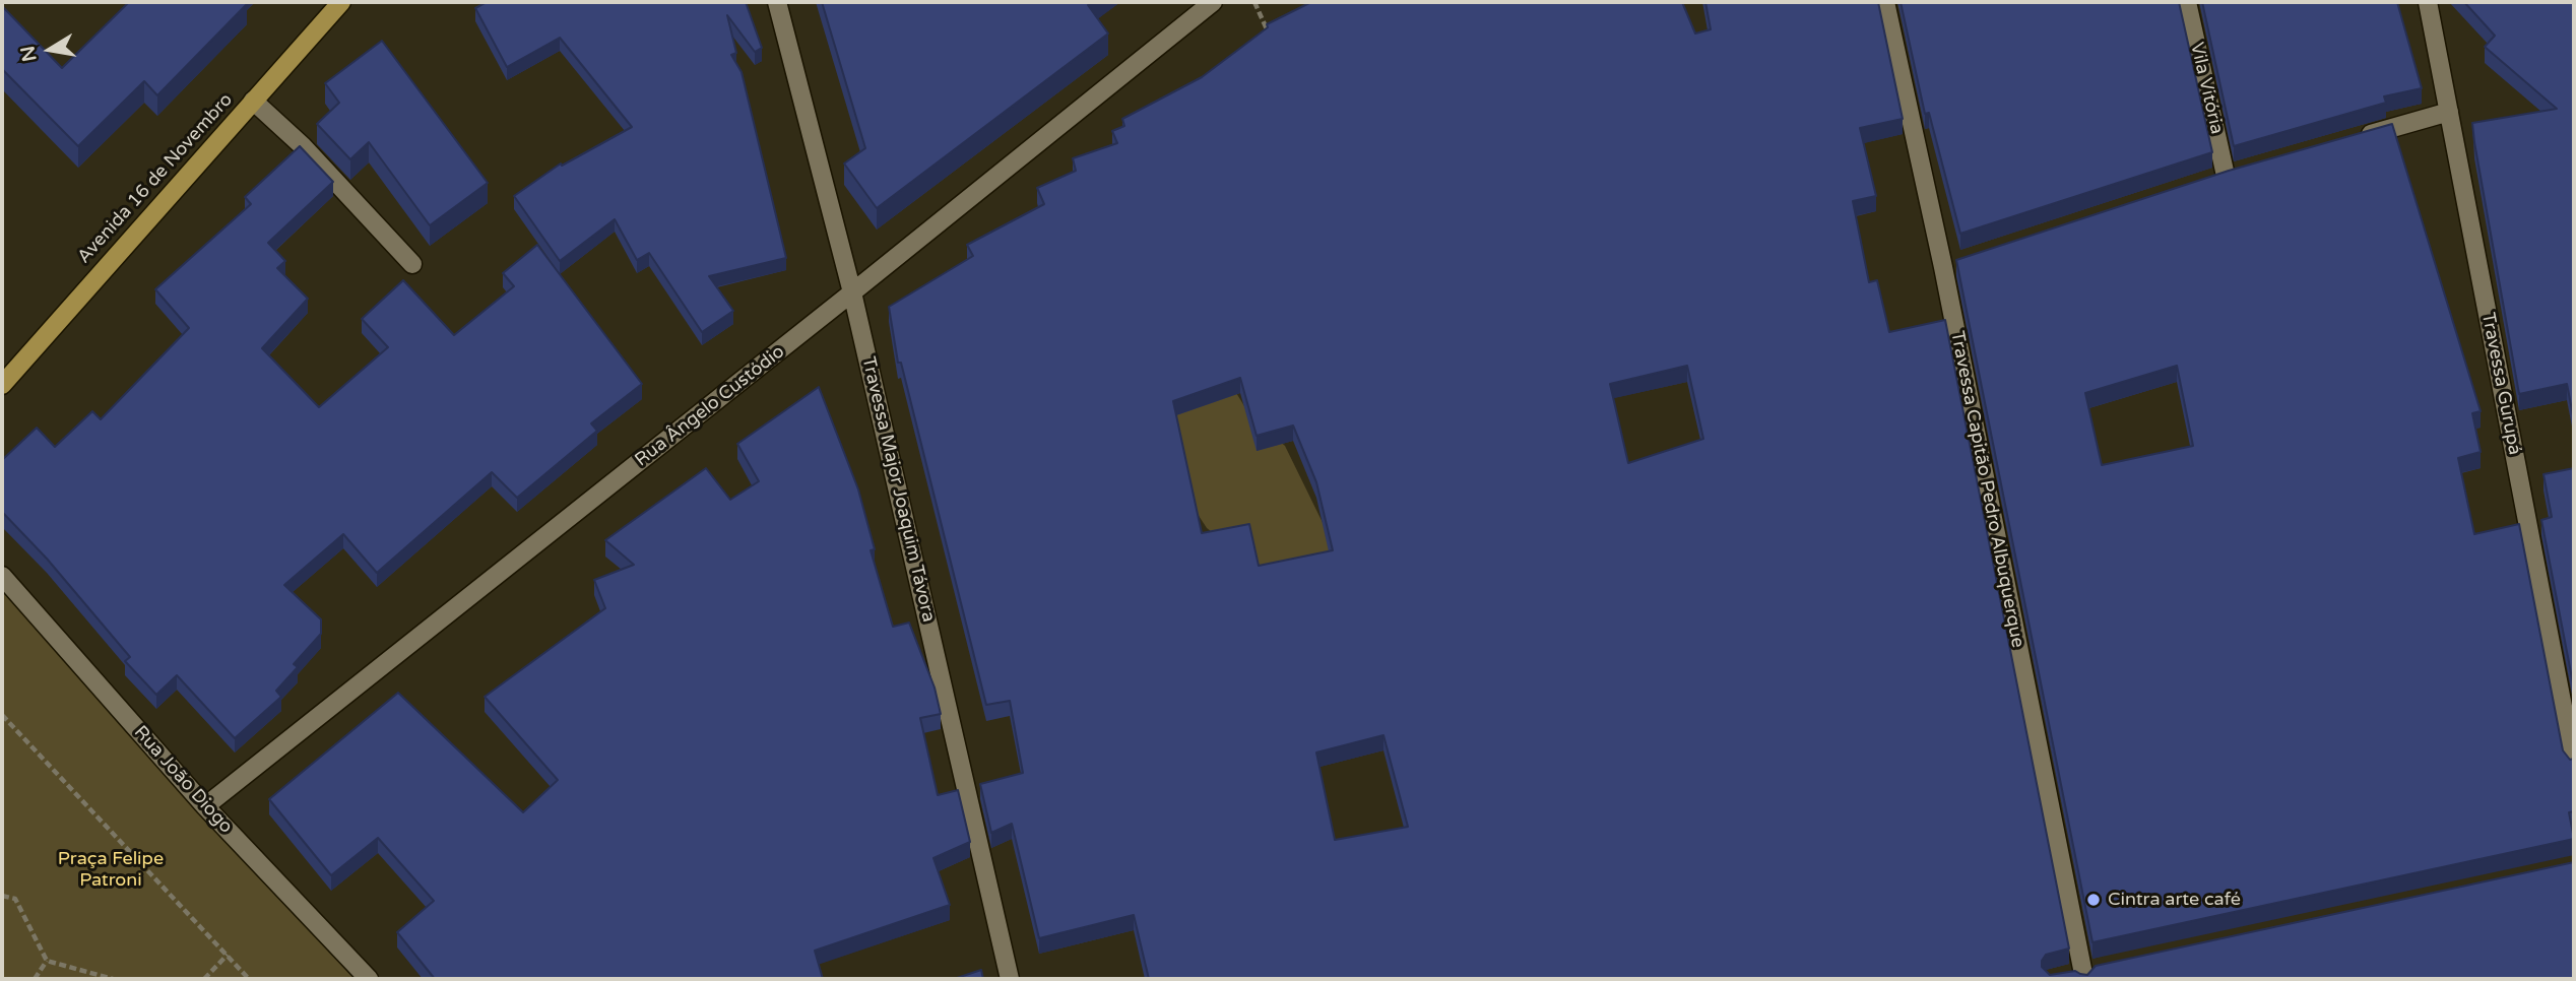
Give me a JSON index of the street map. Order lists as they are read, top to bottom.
{
  "streets": {
    "main road": ["Avenida 16 de Novembro"],
    "street": [
      "Vila Vitória",
      "Travessa Gurupá",
      "Rua Ângelo Custódio",
      "Travessa Major Joaquim Távora",
      "Travessa Capitão Pedro Albuquerque",
      "Rua João Diogo"
    ]
  },
  "crossings": [
    ["Rua Ângelo Custódio", "Travessa Major Joaquim Távora"],
    ["Rua Ângelo Custódio", "Rua João Diogo"]
  ],
  "parks": ["Praça Felipe Patroni"],
  "places": ["Cintra arte café"],
  "north": "left"
}
